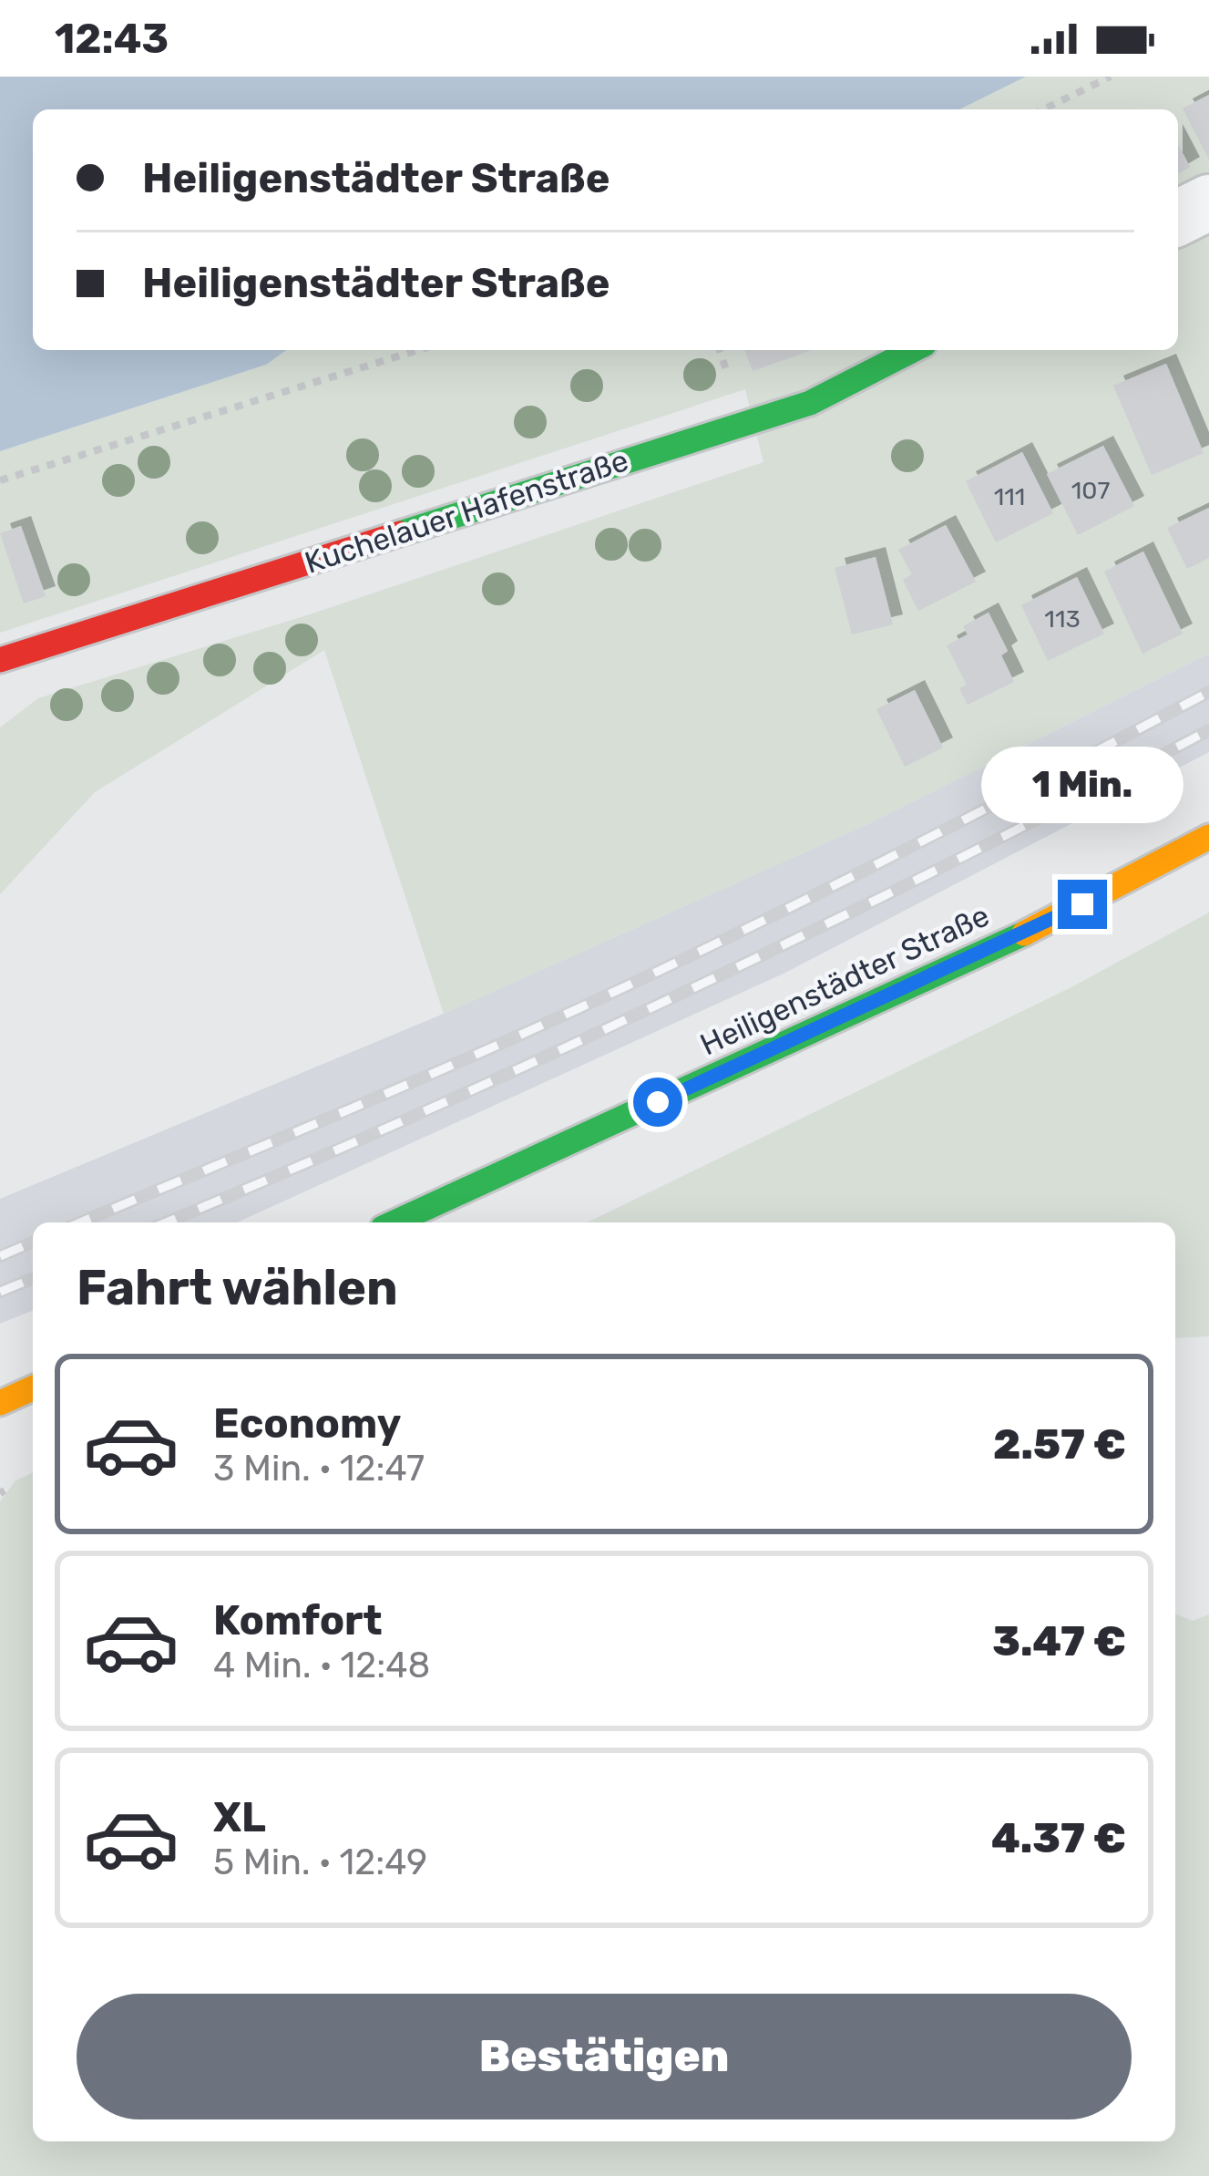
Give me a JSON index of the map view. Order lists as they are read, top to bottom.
{
  "streets": {
    "street": ["Kuchelauer Hafenstraße", "Heiligenstädter Straße"]
  },
  "house_numbers": ["107", "111", "113"],
  "page": {
    "status": "12:43",
    "banner": ["Heiligenstädter Straße", "Heiligenstädter Straße"],
    "bubble": "1 Min.",
    "heading": "Fahrt wählen",
    "list": [
      {
        "name": "Economy",
        "note": "3 Min. · 12:47",
        "value": "2.57 €"
      },
      {
        "name": "Komfort",
        "note": "4 Min. · 12:48",
        "value": "3.47 €"
      },
      {
        "name": "XL",
        "note": "5 Min. · 12:49",
        "value": "4.37 €"
      }
    ],
    "buttons": "Bestätigen"
  }
}
